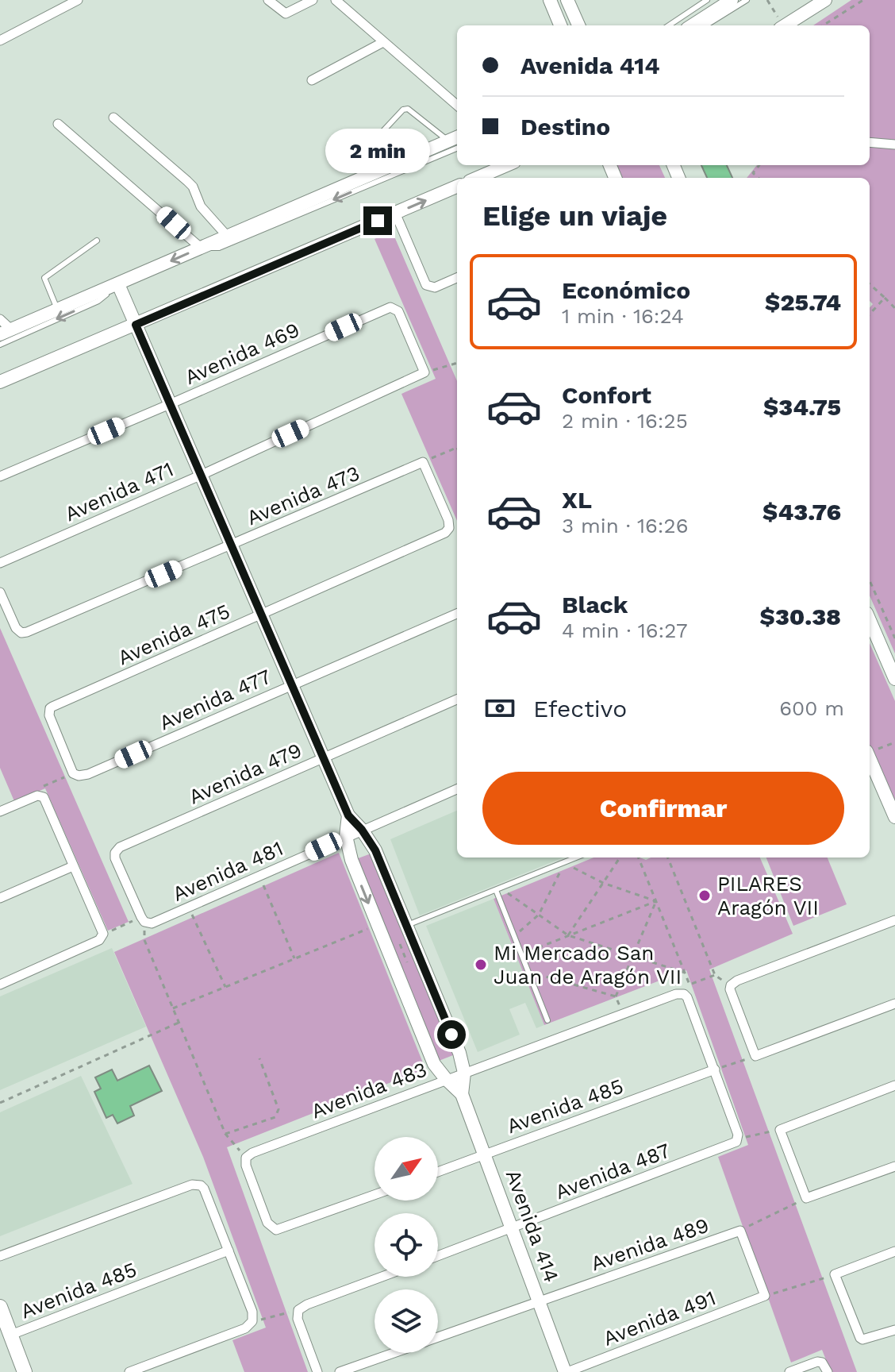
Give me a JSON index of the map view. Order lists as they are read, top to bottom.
{
  "streets": {
    "street": [
      "Avenida 469",
      "Avenida 471",
      "Avenida 473",
      "Avenida 475",
      "Avenida 477",
      "Avenida 479",
      "Avenida 481",
      "Avenida 483",
      "Avenida 485",
      "Avenida 487",
      "Avenida 414",
      "Avenida 489",
      "Avenida 491"
    ]
  },
  "crossings": [
    ["Avenida 469", "Avenida 471"],
    ["Avenida 469", "Avenida 414"],
    ["Avenida 471", "Avenida 414"],
    ["Avenida 473", "Avenida 475"],
    ["Avenida 473", "Avenida 414"],
    ["Avenida 475", "Avenida 477"],
    ["Avenida 475", "Avenida 414"],
    ["Avenida 477", "Avenida 414"],
    ["Avenida 479", "Avenida 481"],
    ["Avenida 479", "Avenida 414"],
    ["Avenida 481", "Avenida 414"],
    ["Avenida 483", "Avenida 485"],
    ["Avenida 483", "Avenida 414"],
    ["Avenida 485", "Avenida 414"],
    ["Avenida 487", "Avenida 414"],
    ["Avenida 414", "Avenida 489"],
    ["Avenida 414", "Avenida 491"]
  ],
  "places": ["PILARES Aragón VII", "Mi Mercado San Juan de Aragón VII"],
  "north": "top right",
  "page": {
    "banner": ["Avenida 414", "Destino"],
    "bubble": "2 min",
    "heading": "Elige un viaje",
    "list": [
      {
        "name": "Económico",
        "note": "1 min · 16:24",
        "value": "$25.74"
      },
      {
        "name": "Confort",
        "note": "2 min · 16:25",
        "value": "$34.75"
      },
      {
        "name": "XL",
        "note": "3 min · 16:26",
        "value": "$43.76"
      },
      {
        "name": "Black",
        "note": "4 min · 16:27",
        "value": "$30.38"
      }
    ],
    "pay": ["Efectivo", "600 m"],
    "buttons": "Confirmar"
  }
}
